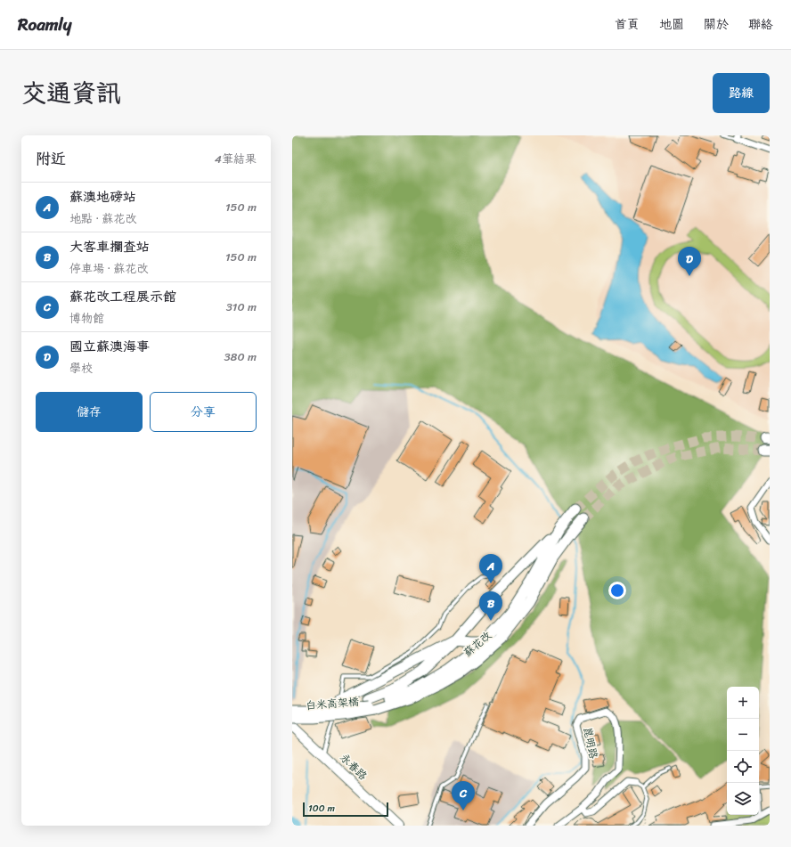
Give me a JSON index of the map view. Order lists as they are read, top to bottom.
{
  "streets": {
    "main road": ["蘇花改", "白米高架橋"],
    "street": ["崑明路", "永春路"]
  },
  "crossings": [
    ["蘇花改", "白米高架橋"]
  ],
  "scale_bar": "100 m",
  "page": {
    "header": "Roamly",
    "nav": [
      "首頁",
      "地圖",
      "關於",
      "聯絡"
    ],
    "title": "交通資訊",
    "buttons": [
      "路線",
      ["儲存", "分享"]
    ],
    "heading": ["附近", "4筆結果"],
    "list": [
      {
        "mark": "A",
        "name": "蘇澳地磅站",
        "note": "地點 · 蘇花改",
        "value": "150 m"
      },
      {
        "mark": "B",
        "name": "大客車攔查站",
        "note": "停車場 · 蘇花改",
        "value": "150 m"
      },
      {
        "mark": "C",
        "name": "蘇花改工程展示館",
        "note": "博物館",
        "value": "310 m"
      },
      {
        "mark": "D",
        "name": "國立蘇澳海事",
        "note": "學校",
        "value": "380 m"
      }
    ],
    "pins": [
      "D",
      "A",
      "B",
      "C"
    ],
    "map_buttons": ["+", "−"],
    "scale": "100 m"
  }
}
